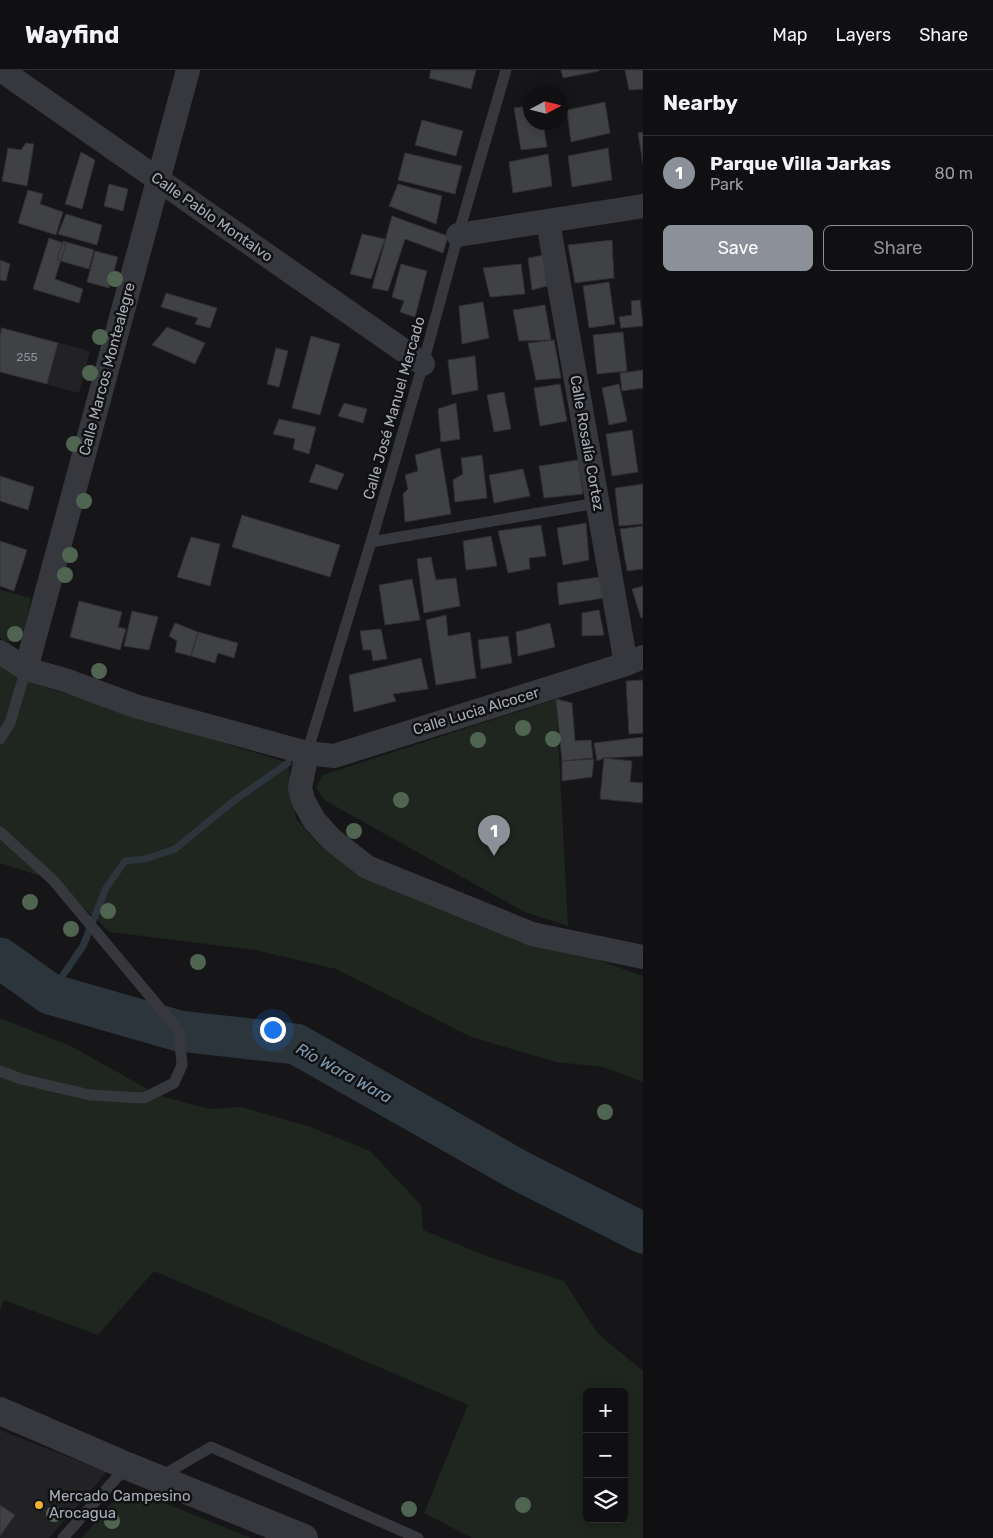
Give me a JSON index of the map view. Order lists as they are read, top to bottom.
{
  "streets": {
    "street": [
      "Calle Pablo Montalvo",
      "Calle Marcos Montealegre",
      "Calle Rosalía Cortez",
      "Calle Lucia Alcocer"
    ],
    "lane": ["Calle José Manuel Mercado"]
  },
  "crossings": [
    ["Calle Pablo Montalvo", "Calle Marcos Montealegre"],
    ["Calle Pablo Montalvo", "Calle José Manuel Mercado"],
    ["Calle Marcos Montealegre", "Calle Lucia Alcocer"],
    ["Calle José Manuel Mercado", "Calle Lucia Alcocer"],
    ["Calle Rosalía Cortez", "Calle Lucia Alcocer"]
  ],
  "water": ["Río Wara Wara"],
  "places": ["Mercado Campesino Arocagua"],
  "house_numbers": ["255"],
  "north": "right",
  "page": {
    "header": "Wayfind",
    "nav": ["Map", "Layers", "Share"],
    "heading": "Nearby",
    "list": [
      {
        "mark": "1",
        "name": "Parque Villa Jarkas",
        "note": "Park",
        "value": "80 m"
      }
    ],
    "buttons": ["Save", "Share"],
    "pins": "1",
    "map_buttons": ["+", "−"]
  }
}
